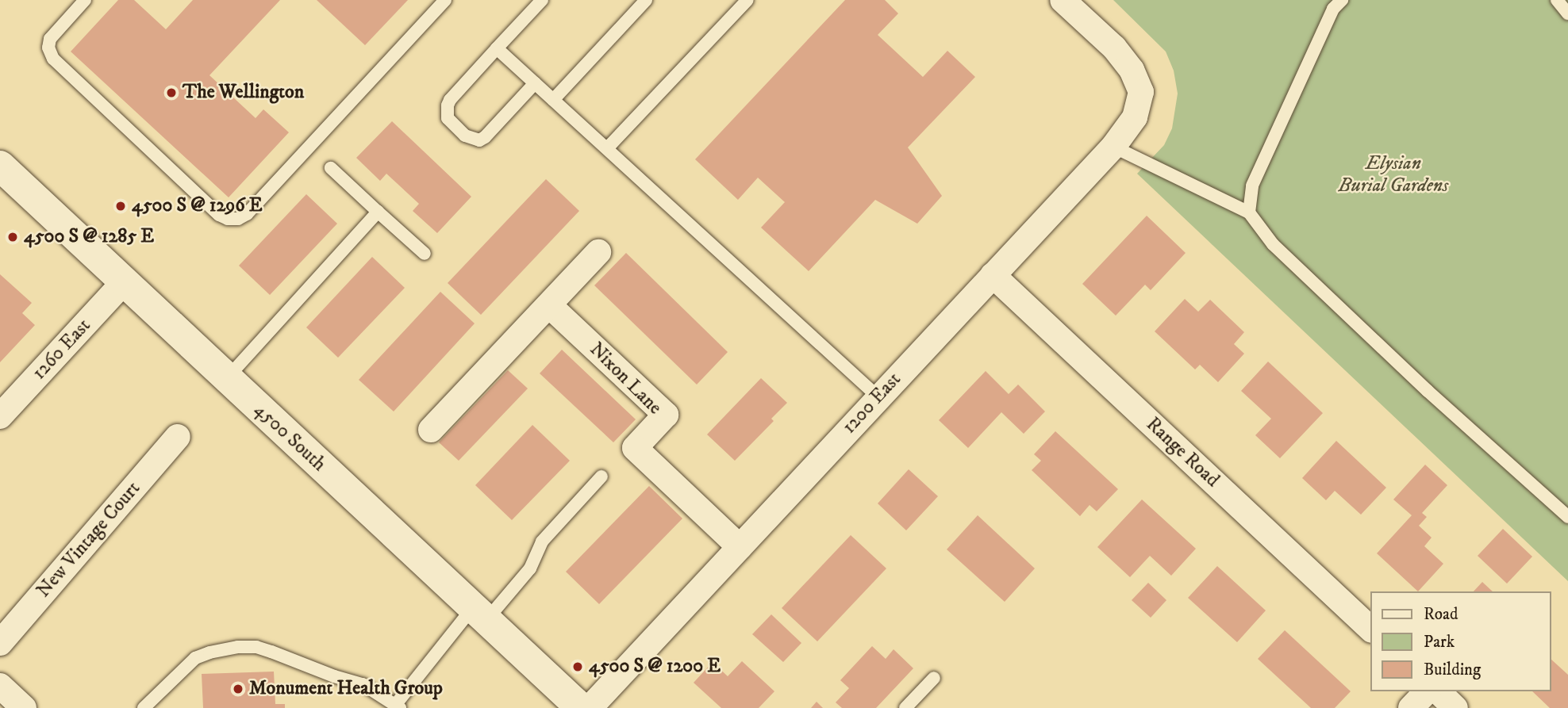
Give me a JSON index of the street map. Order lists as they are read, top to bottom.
{
  "streets": {
    "main road": ["4500 South"],
    "street": [
      "1260 East",
      "Nixon Lane",
      "1200 East",
      "Range Road",
      "New Vintage Court"
    ]
  },
  "crossings": [
    ["1260 East", "4500 South"],
    ["Nixon Lane", "1200 East"],
    ["1200 East", "Range Road"]
  ],
  "parks": ["Elysian Burial Gardens"],
  "places": [
    "The Wellington",
    "4500 S @ 1296 E",
    "4500 S @ 1285 E",
    "4500 S @ 1200 E",
    "Monument Health Group"
  ],
  "legend": ["Road", "Park", "Building"]
}
